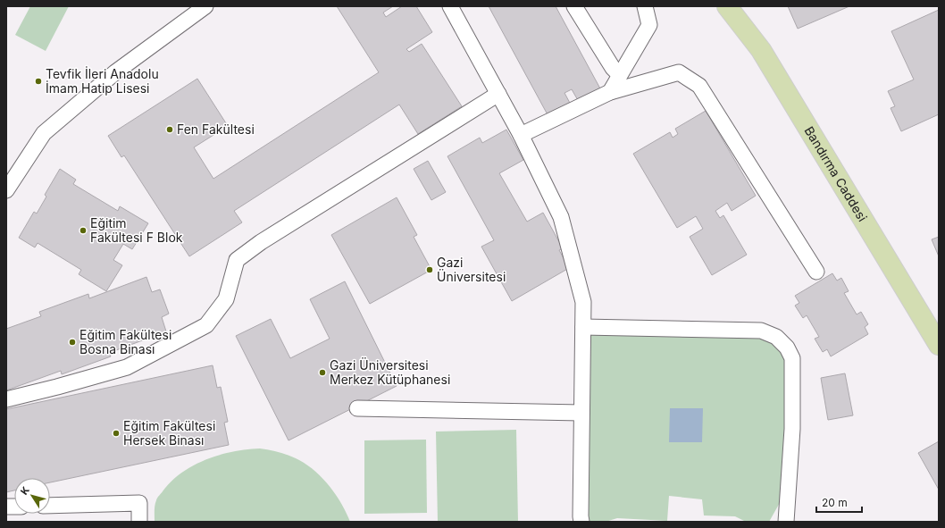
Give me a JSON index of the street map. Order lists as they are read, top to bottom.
{
  "streets": {
    "main road": ["Bandırma Caddesi"]
  },
  "places": [
    "Tevfik İleri Anadolu İmam Hatip Lisesi",
    "Fen Fakültesi",
    "Eğitim Fakültesi F Blok",
    "Gazi Üniversitesi",
    "Eğitim Fakültesi Bosna Binası",
    "Gazi Üniversitesi Merkez Kütüphanesi",
    "Eğitim Fakültesi Hersek Binası"
  ],
  "scale_bar": "20 m",
  "north": "top left"
}
